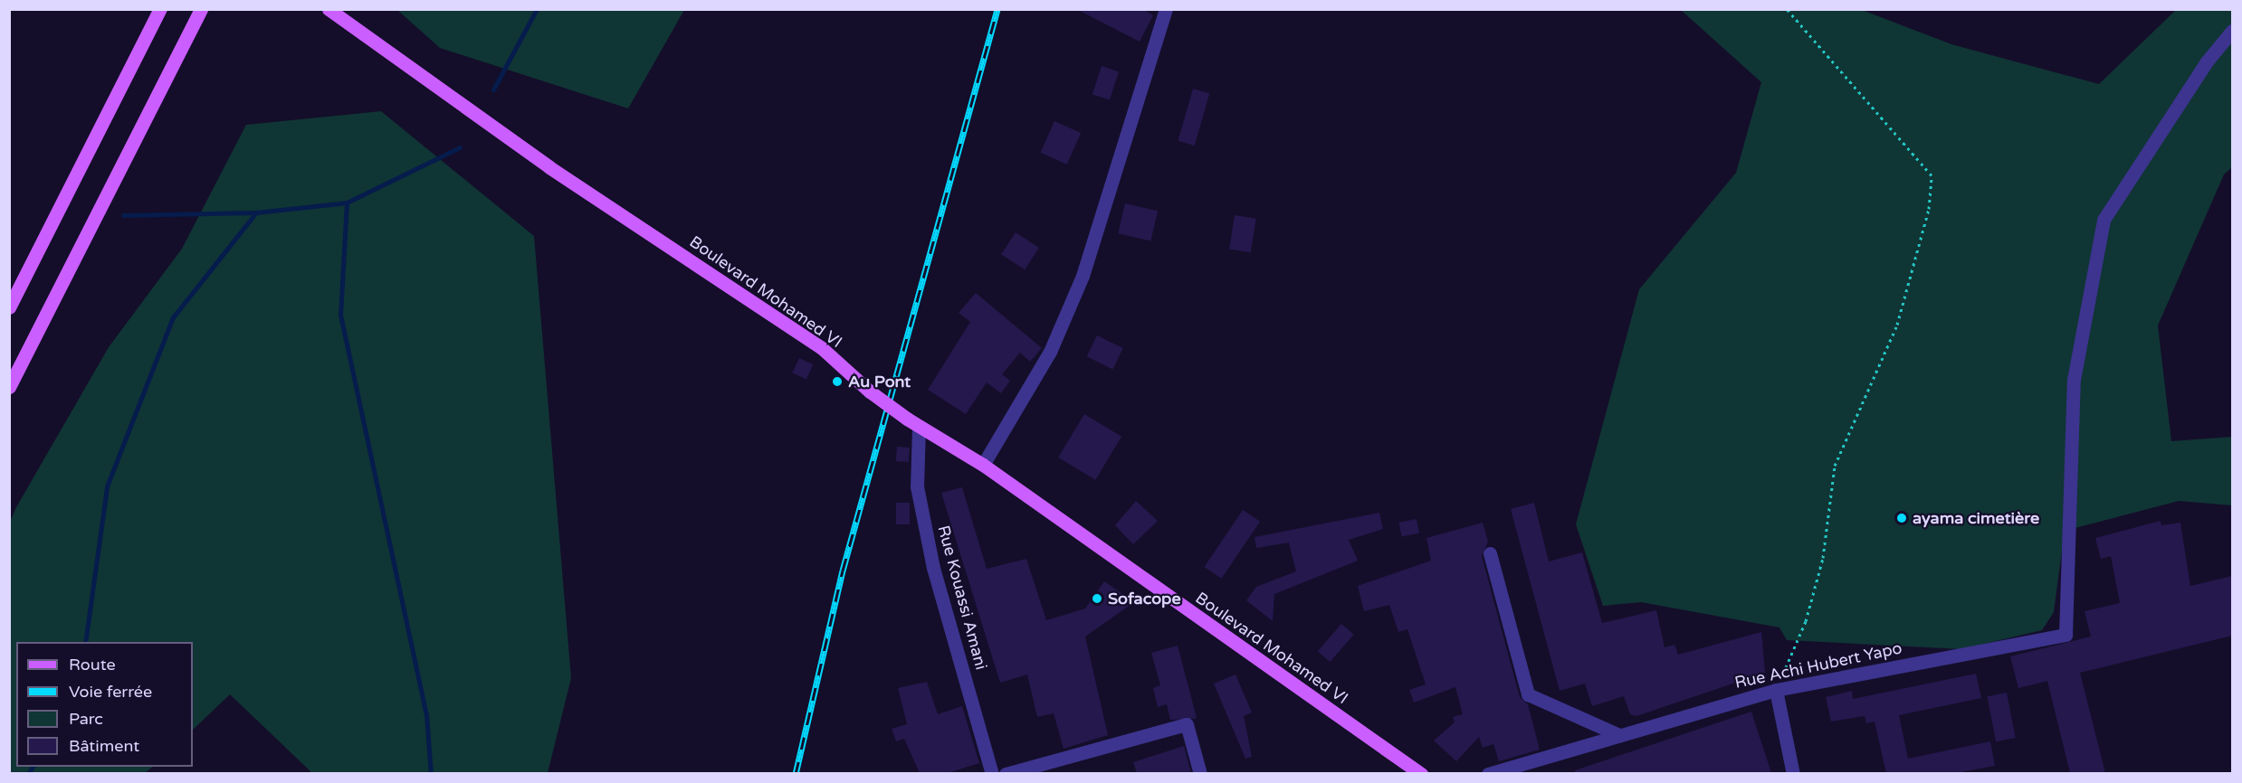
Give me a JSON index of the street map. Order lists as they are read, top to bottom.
{
  "streets": {
    "main road": ["Boulevard Mohamed VI"],
    "street": ["Rue Kouassi Amani", "Rue Achi Hubert Yapo"]
  },
  "crossings": [
    ["Boulevard Mohamed VI", "Rue Kouassi Amani"]
  ],
  "places": ["Au Pont", "ayama cimetière", "Sofacope"],
  "legend": [
    "Route",
    "Voie ferrée",
    "Parc",
    "Bâtiment"
  ]
}
